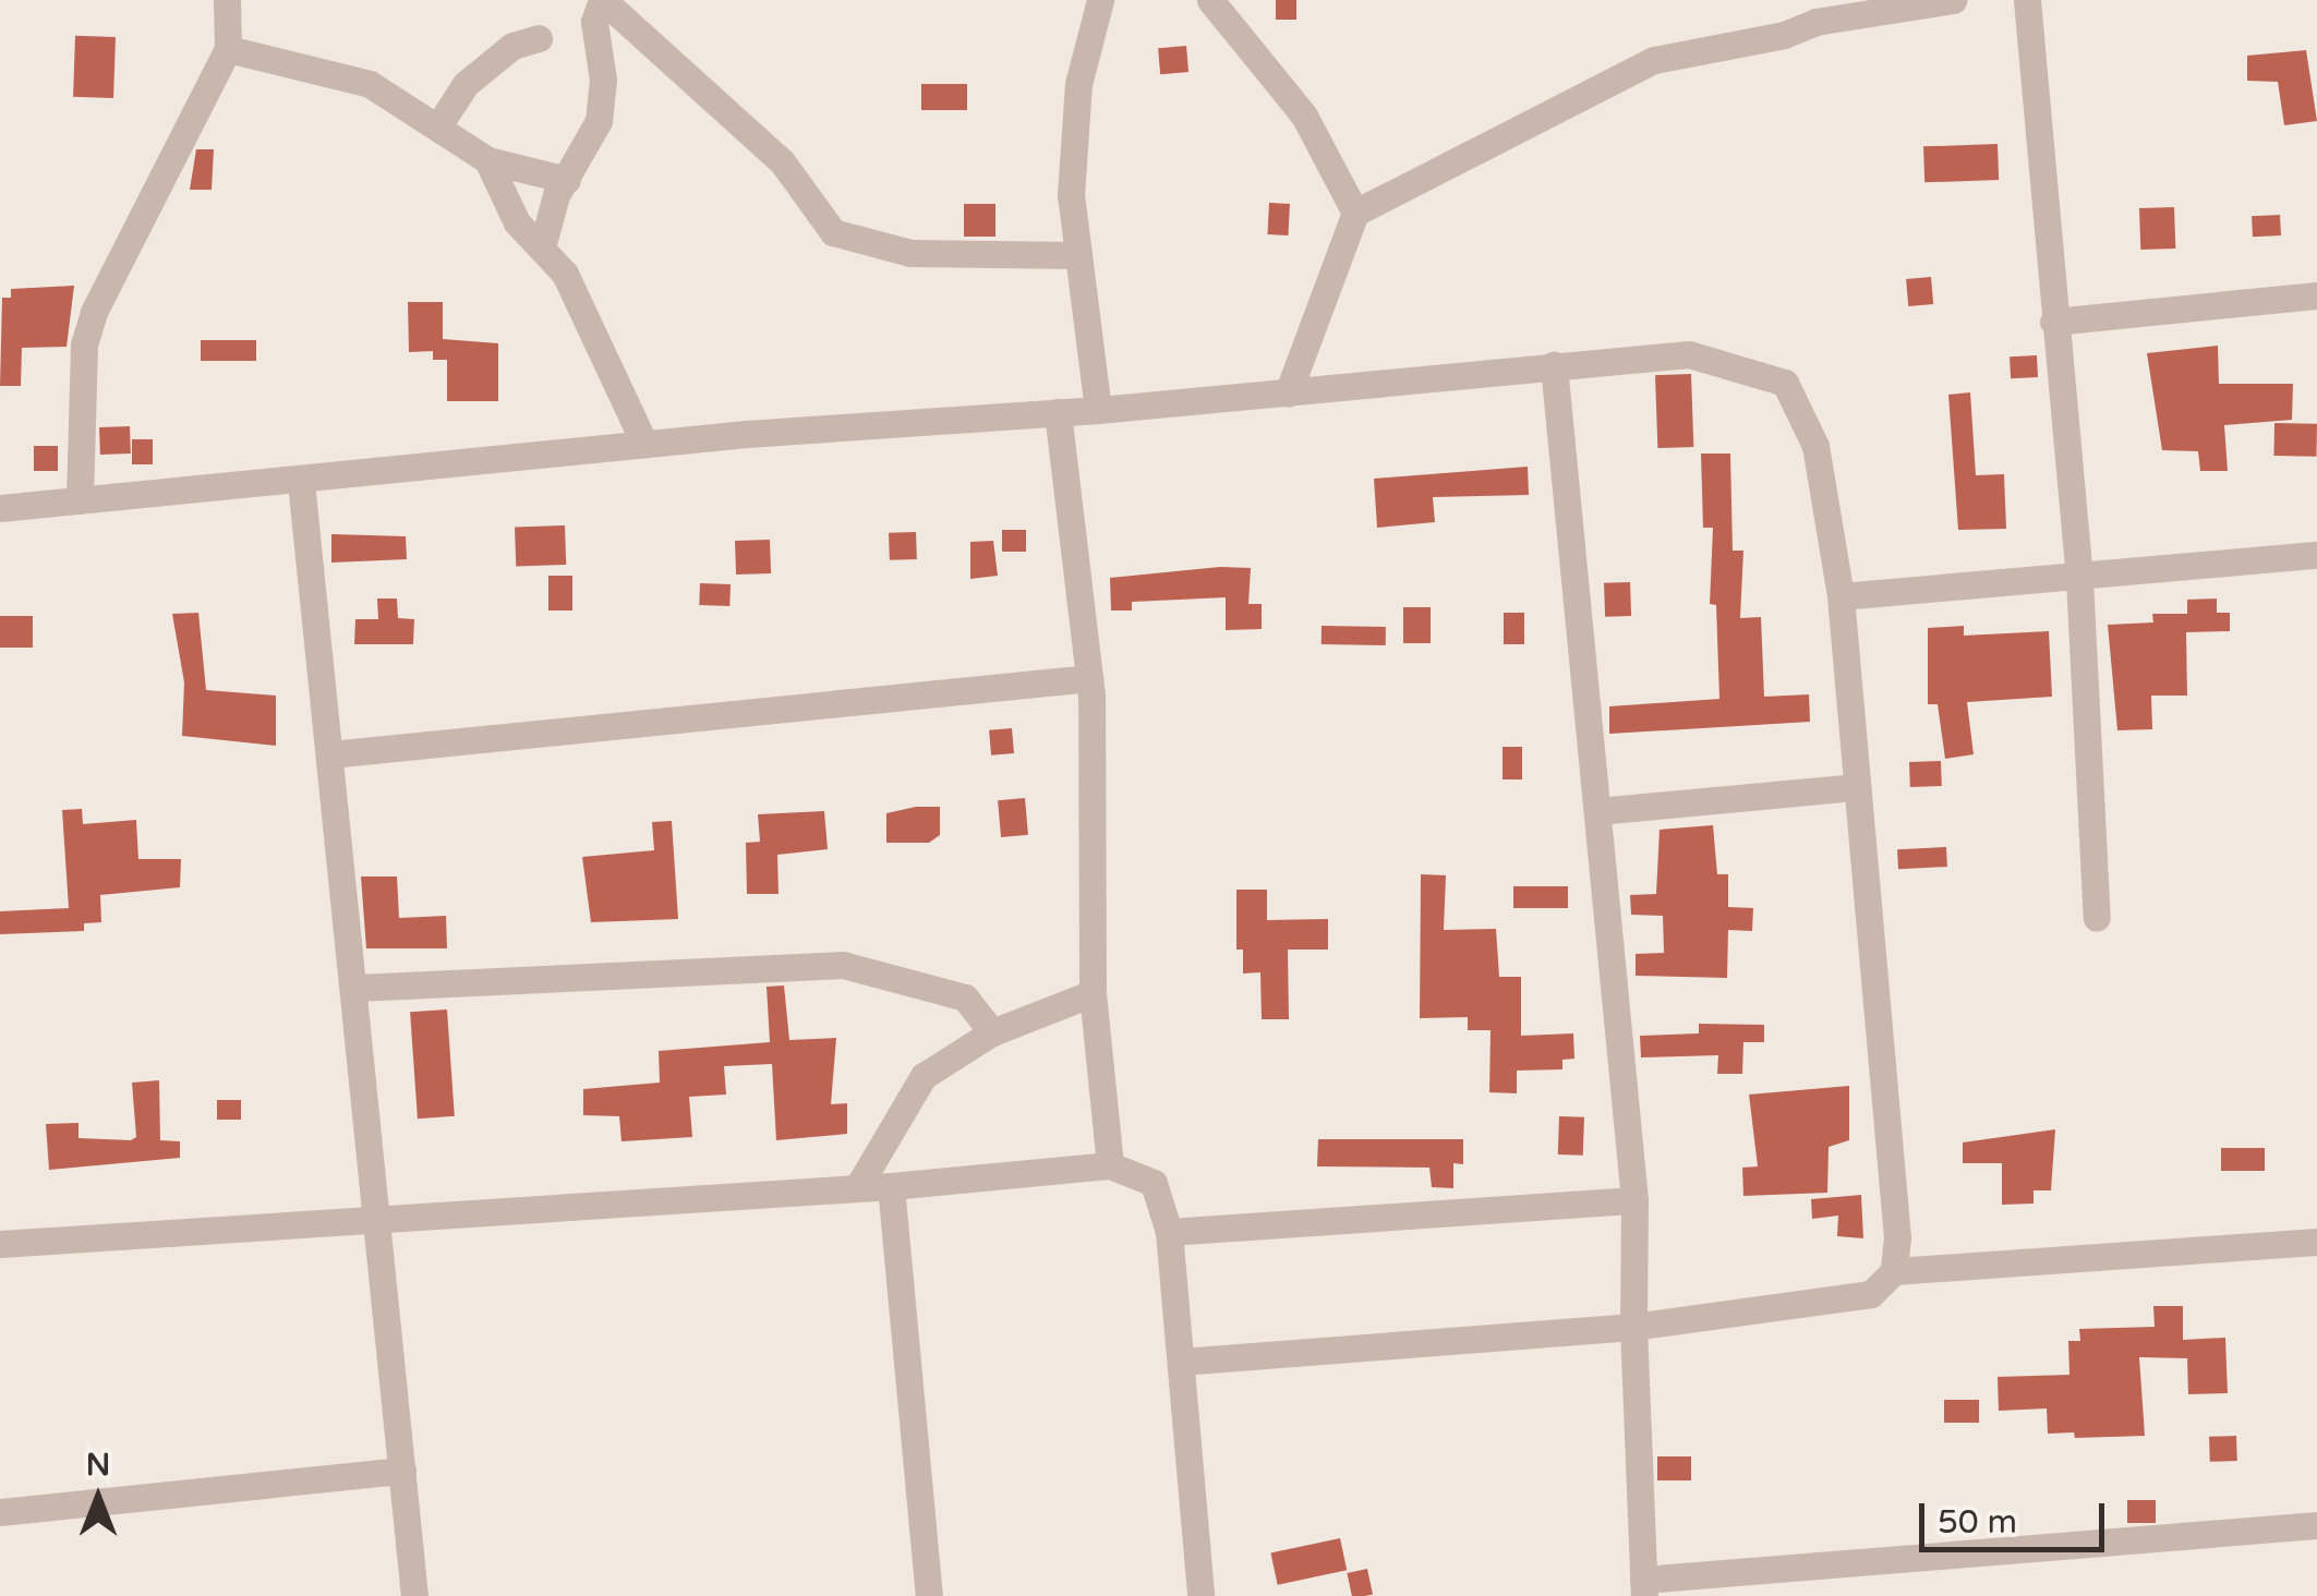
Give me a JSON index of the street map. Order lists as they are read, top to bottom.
{
  "scale_bar": "50 m",
  "north": "top"
}
